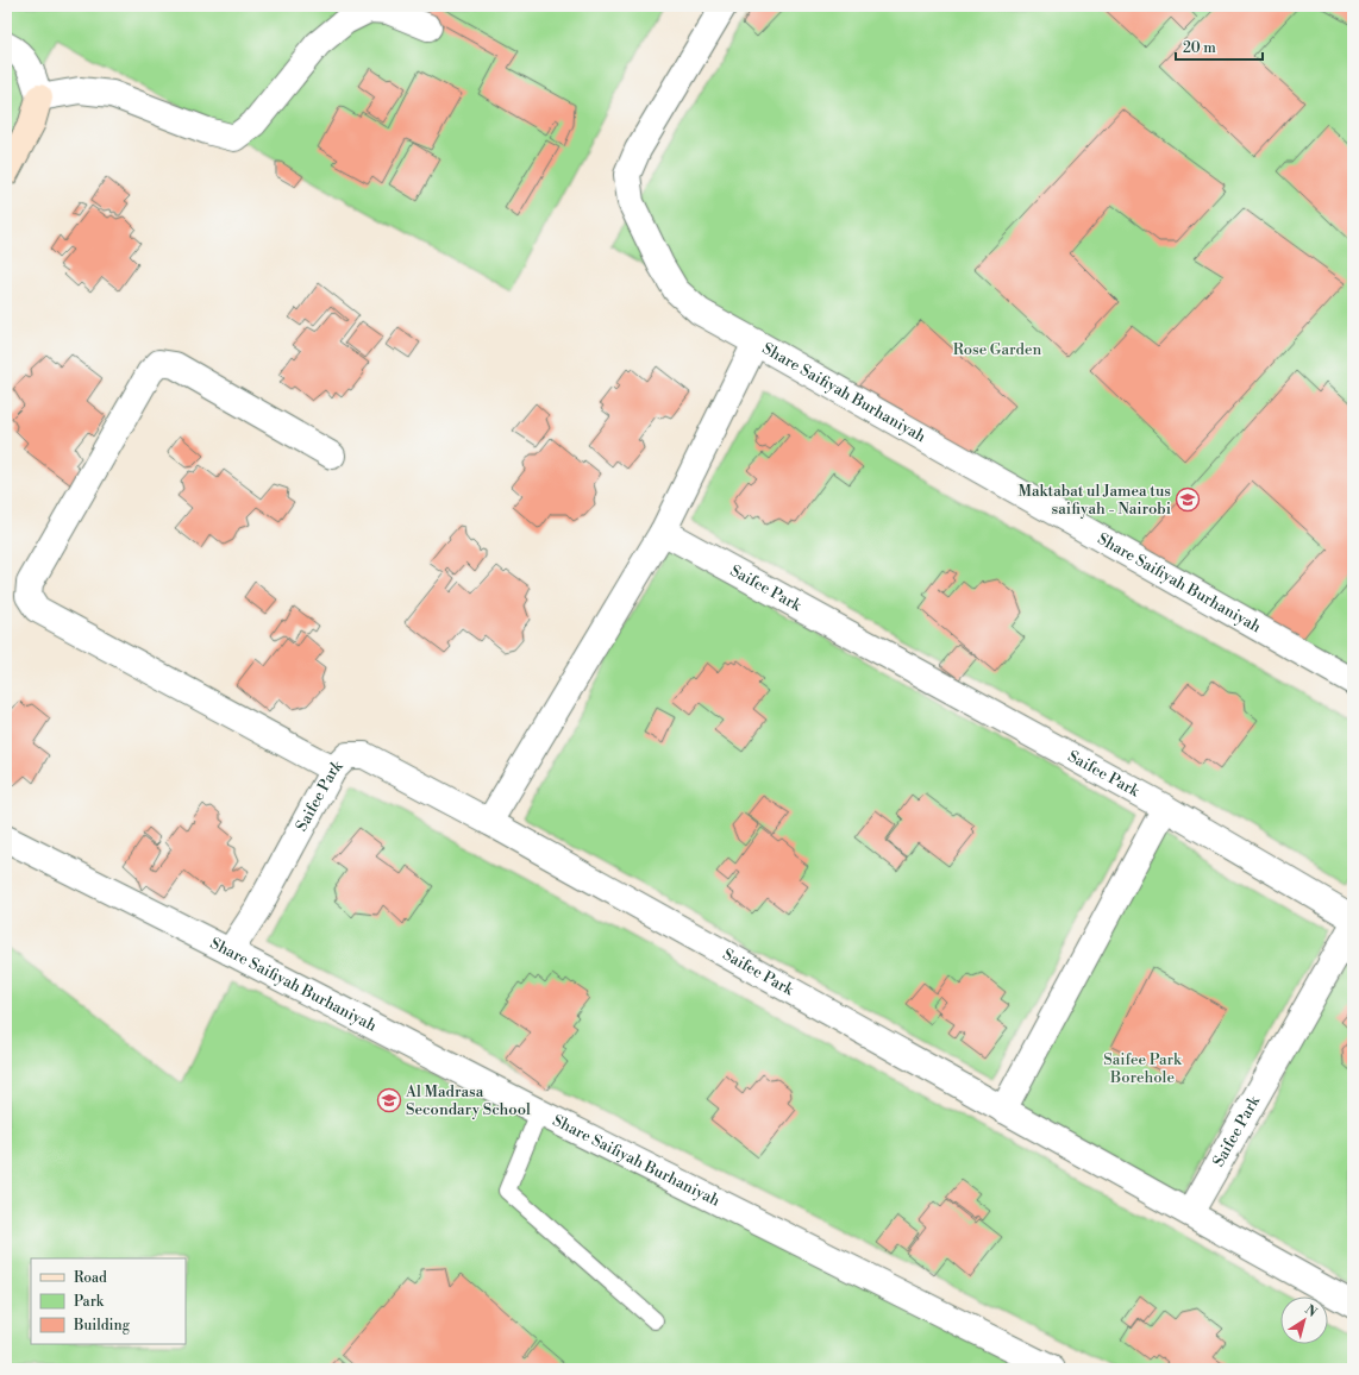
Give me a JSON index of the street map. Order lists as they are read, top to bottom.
{
  "streets": {
    "street": ["Share Saifiyah Burhaniyah", "Saifee Park"]
  },
  "crossings": [
    ["Share Saifiyah Burhaniyah", "Saifee Park"]
  ],
  "parks": ["Rose Garden", "Saifee Park Borehole"],
  "places": {
    "school or university": ["Maktabat ul Jamea tus saifiyah - Nairobi", "Al Madrasa Secondary School"]
  },
  "legend": ["Road", "Park", "Building"],
  "scale_bar": "20 m",
  "north": "top right"
}
